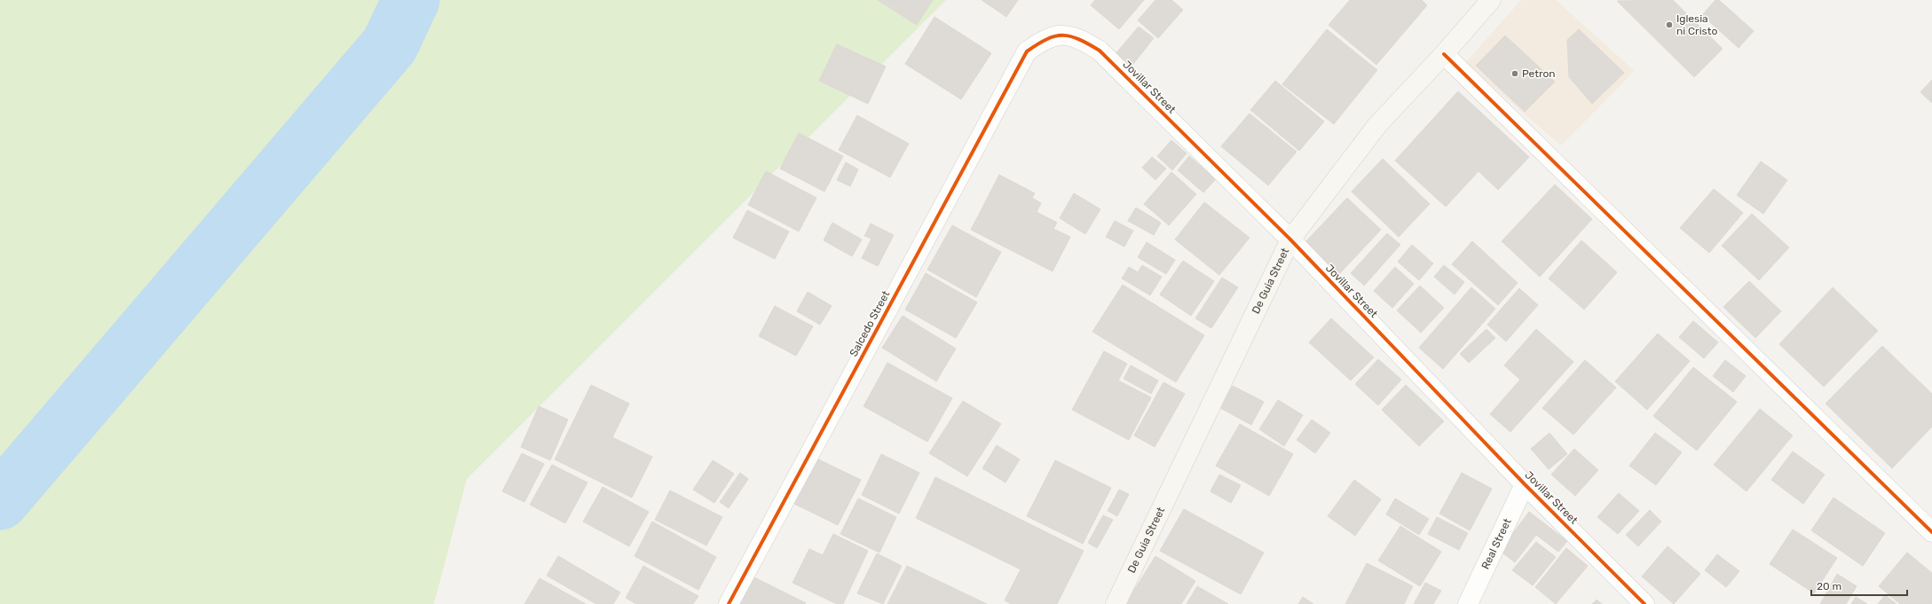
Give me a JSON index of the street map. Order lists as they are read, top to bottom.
{
  "streets": {
    "main road": ["De Guia Street"],
    "street": ["Jovillar Street", "Salcedo Street", "Real Street"]
  },
  "crossings": [
    ["Jovillar Street", "De Guia Street"],
    ["Jovillar Street", "Salcedo Street"],
    ["Jovillar Street", "Real Street"]
  ],
  "places": ["Iglesia ni Cristo", "Petron"],
  "scale_bar": "20 m"
}
